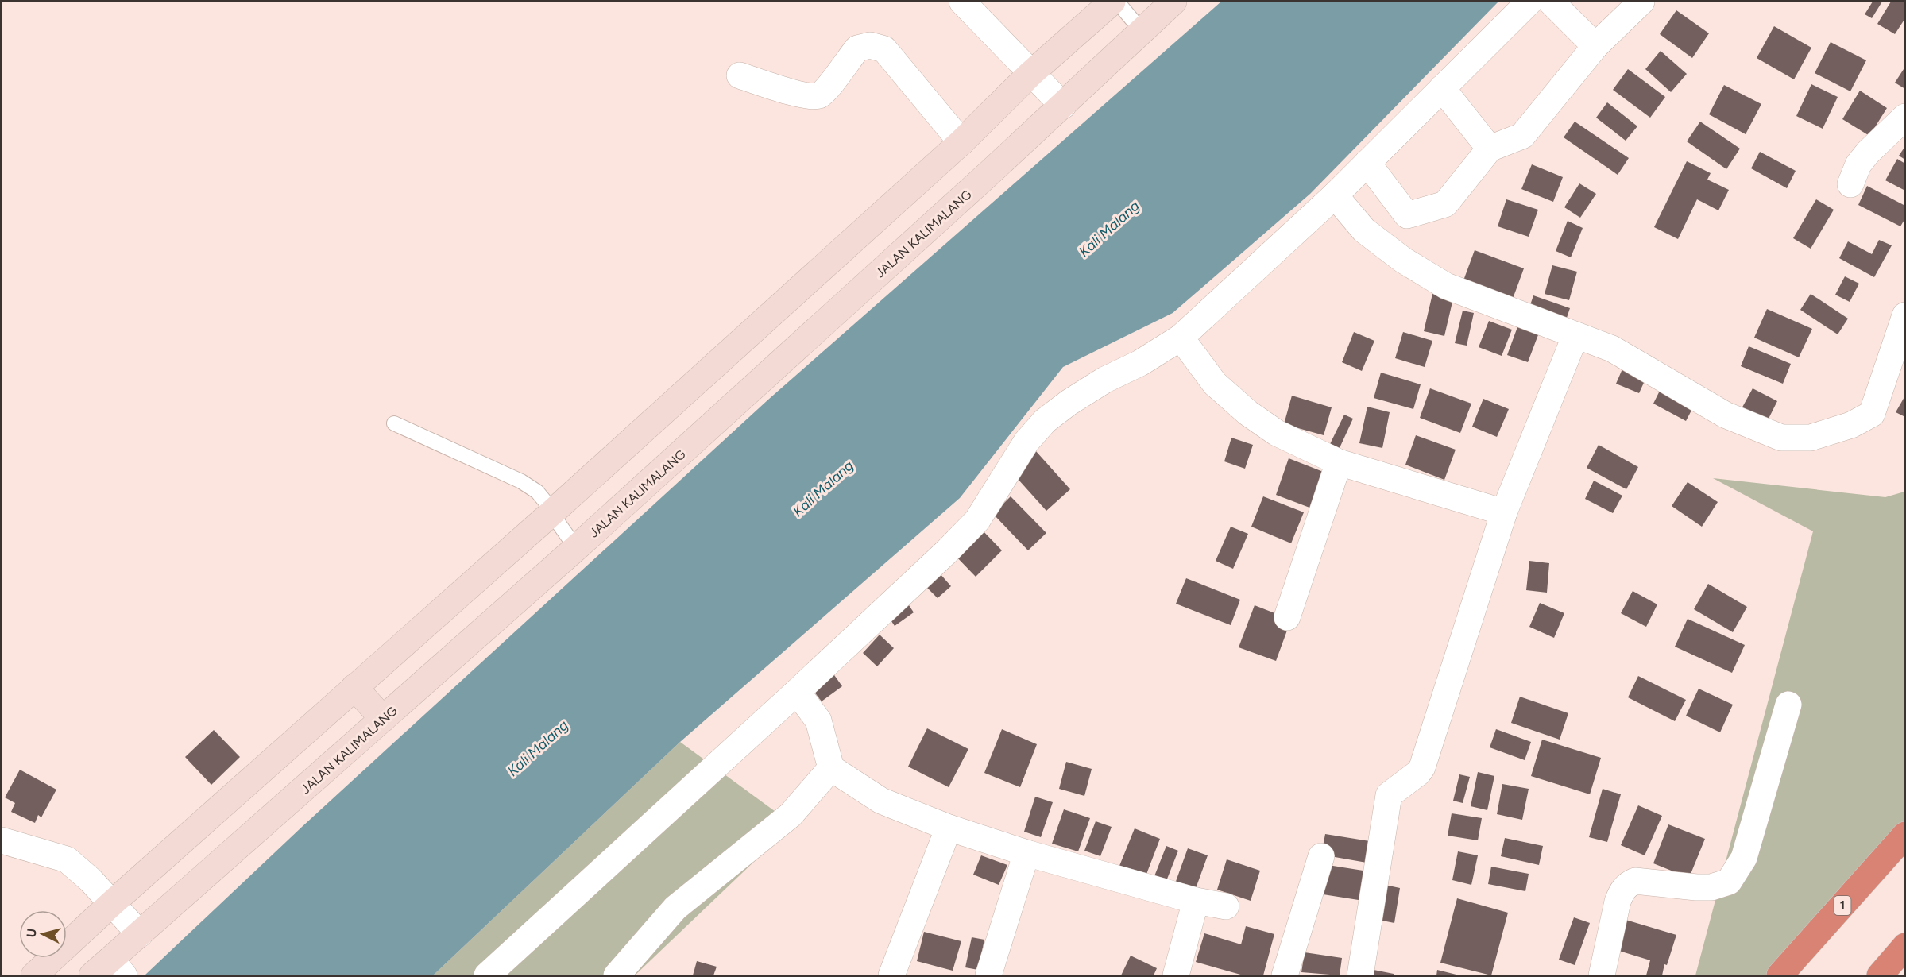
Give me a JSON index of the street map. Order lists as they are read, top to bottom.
{
  "streets": {
    "highway": ["1"],
    "main road": ["JALAN KALIMALANG"]
  },
  "water": ["Kali Malang"],
  "north": "left"
}
